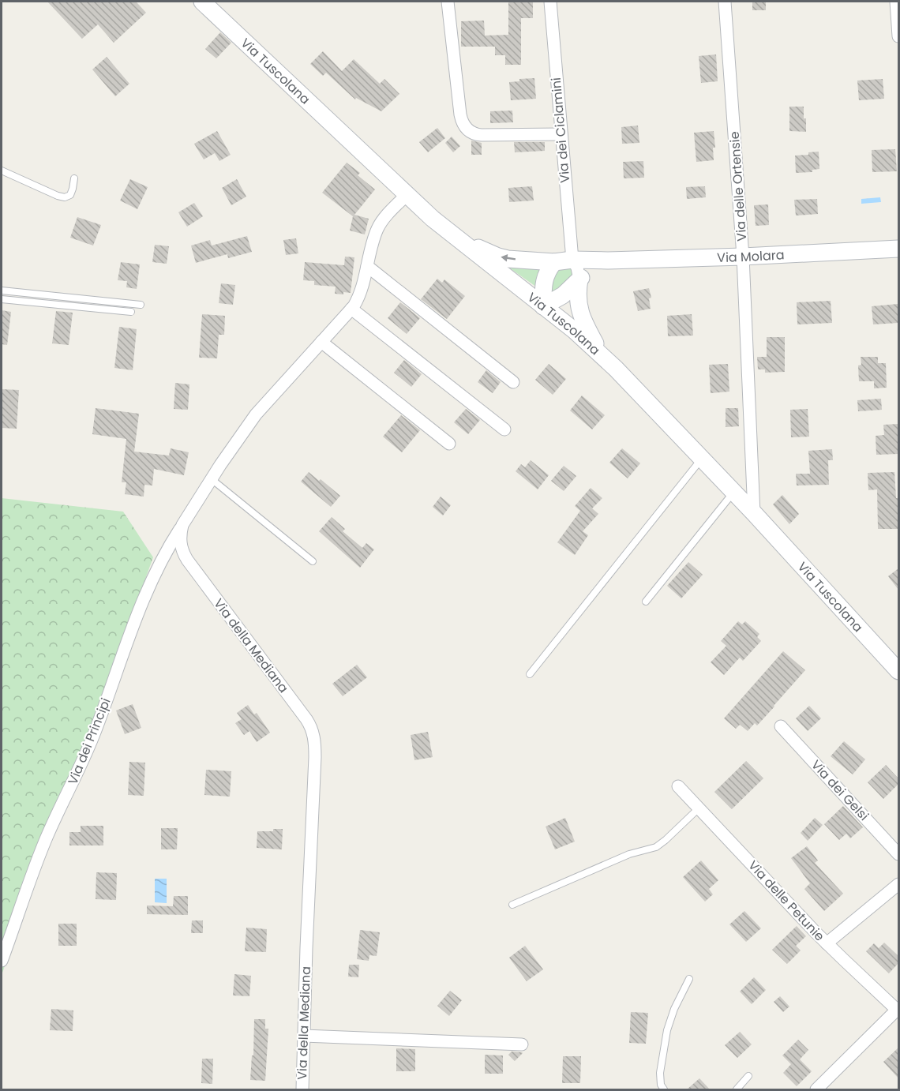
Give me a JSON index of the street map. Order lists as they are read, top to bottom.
{
  "streets": {
    "main road": ["Via Tuscolana", "Via Molara"],
    "street": [
      "Via dei Ciclamini",
      "Via delle Ortensie",
      "Via della Mediana",
      "Via dei Principi",
      "Via dei Gelsi",
      "Via delle Petunie"
    ]
  },
  "crossings": [
    ["Via Tuscolana", "Via delle Ortensie"],
    ["Via Tuscolana", "Via Molara"],
    ["Via dei Ciclamini", "Via Molara"],
    ["Via delle Ortensie", "Via Molara"],
    ["Via della Mediana", "Via dei Principi"]
  ]
}
